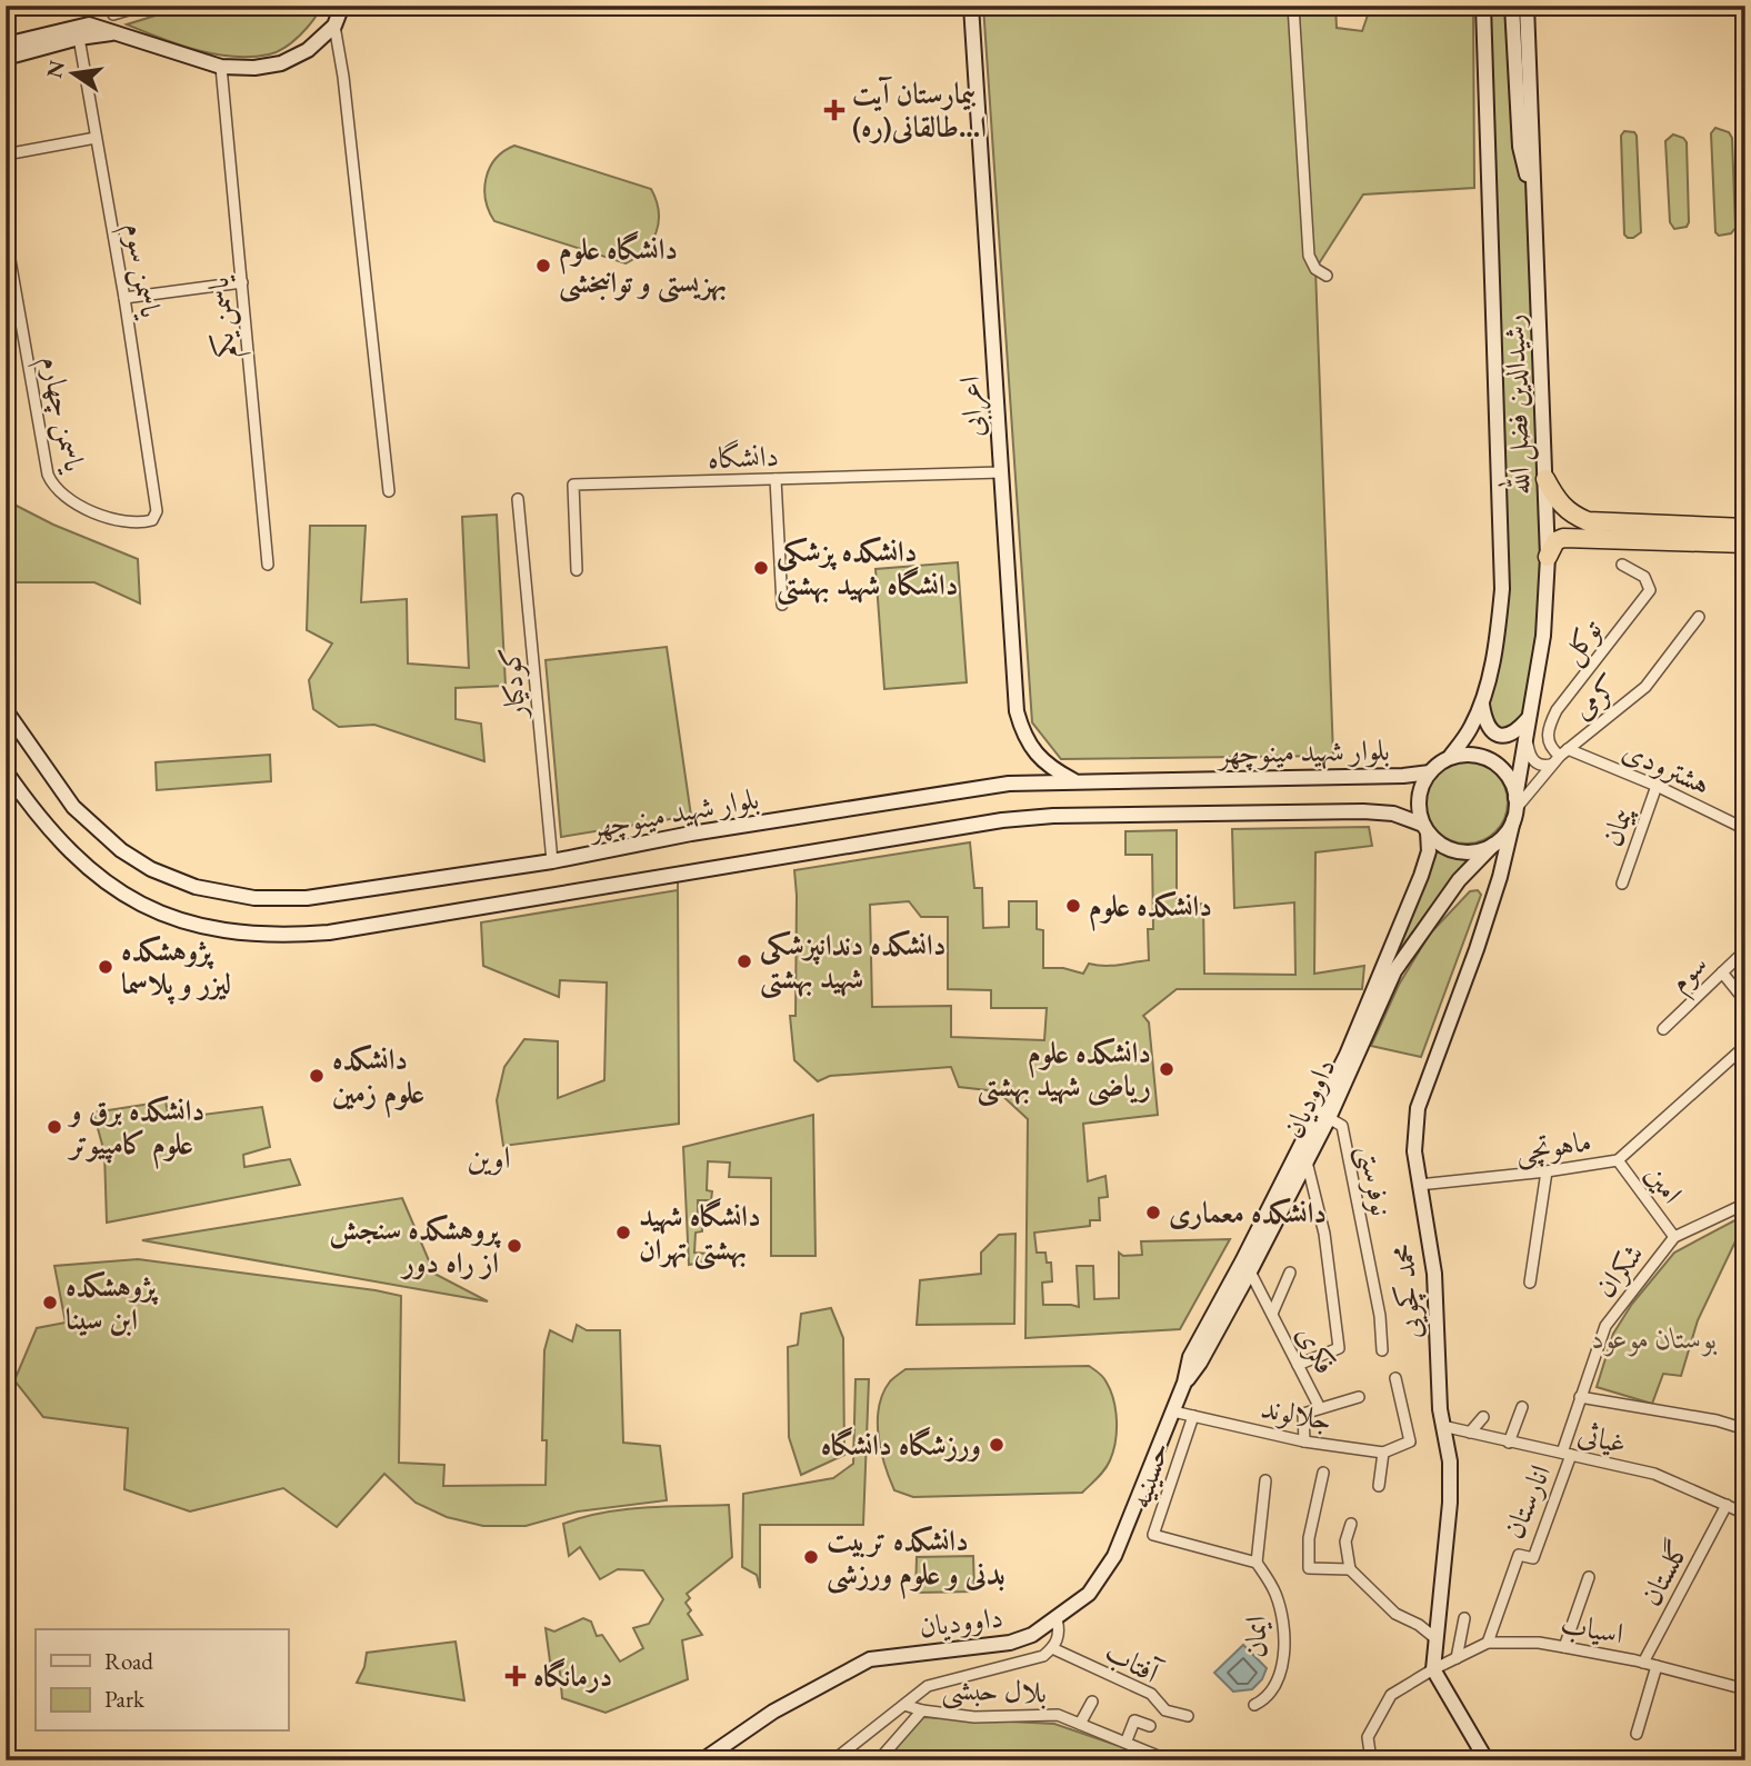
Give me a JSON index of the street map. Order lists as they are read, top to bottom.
{
  "streets": {
    "main road": [
      "رشیدالدین فضل الله",
      "اعرابی",
      "بلوار شهید مینوچهر",
      "داوودیان",
      "محمد کچویی"
    ],
    "street": [
      "یاسمن سوم",
      "یاسمن یکم",
      "یاسمن چهارم",
      "دانشگاه",
      "توکل",
      "کودکیار",
      "کرمی",
      "هشترودی",
      "پیمان",
      "سوم",
      "ماهوتچی",
      "نوفرستی",
      "امین",
      "شکران",
      "فکری",
      "جلالوند",
      "غیاثی",
      "حسینیه",
      "انارستان",
      "گلستان",
      "اسیاب",
      "ایمان",
      "آفتاب",
      "بلال حبشی"
    ]
  },
  "crossings": [
    ["یاسمن سوم", "یاسمن چهارم"],
    ["رشیدالدین فضل الله", "کرمی"],
    ["رشیدالدین فضل الله", "بلوار شهید مینوچهر"],
    ["رشیدالدین فضل الله", "داوودیان"],
    ["رشیدالدین فضل الله", "محمد کچویی"],
    ["اعرابی", "دانشگاه"],
    ["اعرابی", "بلوار شهید مینوچهر"],
    ["توکل", "کرمی"],
    ["توکل", "هشترودی"],
    ["کودکیار", "بلوار شهید مینوچهر"],
    ["کرمی", "بلوار شهید مینوچهر"],
    ["کرمی", "هشترودی"],
    ["کرمی", "داوودیان"],
    ["کرمی", "محمد کچویی"],
    ["بلوار شهید مینوچهر", "داوودیان"],
    ["بلوار شهید مینوچهر", "محمد کچویی"],
    ["هشترودی", "پیمان"],
    ["داوودیان", "نوفرستی"],
    ["داوودیان", "محمد کچویی"],
    ["داوودیان", "فکری"],
    ["داوودیان", "جلالوند"],
    ["ماهوتچی", "امین"],
    ["ماهوتچی", "محمد کچویی"],
    ["امین", "شکران"],
    ["شکران", "غیاثی"],
    ["شکران", "انارستان"],
    ["محمد کچویی", "غیاثی"],
    ["محمد کچویی", "اسیاب"],
    ["فکری", "جلالوند"],
    ["جلالوند", "حسینیه"],
    ["غیاثی", "انارستان"],
    ["غیاثی", "گلستان"],
    ["حسینیه", "ایمان"],
    ["انارستان", "اسیاب"],
    ["گلستان", "اسیاب"]
  ],
  "districts": ["اوین"],
  "parks": ["بوستان موعود"],
  "places": {
    "health": ["بیمارستان آیت ا...طالقانی(ره)", "درمانگاه"],
    "other": [
      "دانشگاه علوم بهزیستی و توانبخشی",
      "دانشکده پزشکی دانشگاه شهید بهشتی",
      "دانشکده علوم",
      "دانشکده دندانپزشکی شهید بهشتی",
      "پژوهشکده لیزر و پلاسما",
      "دانشکده علوم ریاضی شهید بهشتی",
      "دانشکده علوم زمین",
      "دانشکده برق و علوم کامپیوتر",
      "دانشکده معماری",
      "دانشگاه شهید بهشتی تهران",
      "پروهشکده سنجش از راه دور",
      "پژوهشکده ابن سینا",
      "ورزشگاه دانشگاه",
      "دانشکده تربیت بدنی و علوم ورزشی"
    ]
  },
  "legend": ["Road", "Park"],
  "north": "left"
}
